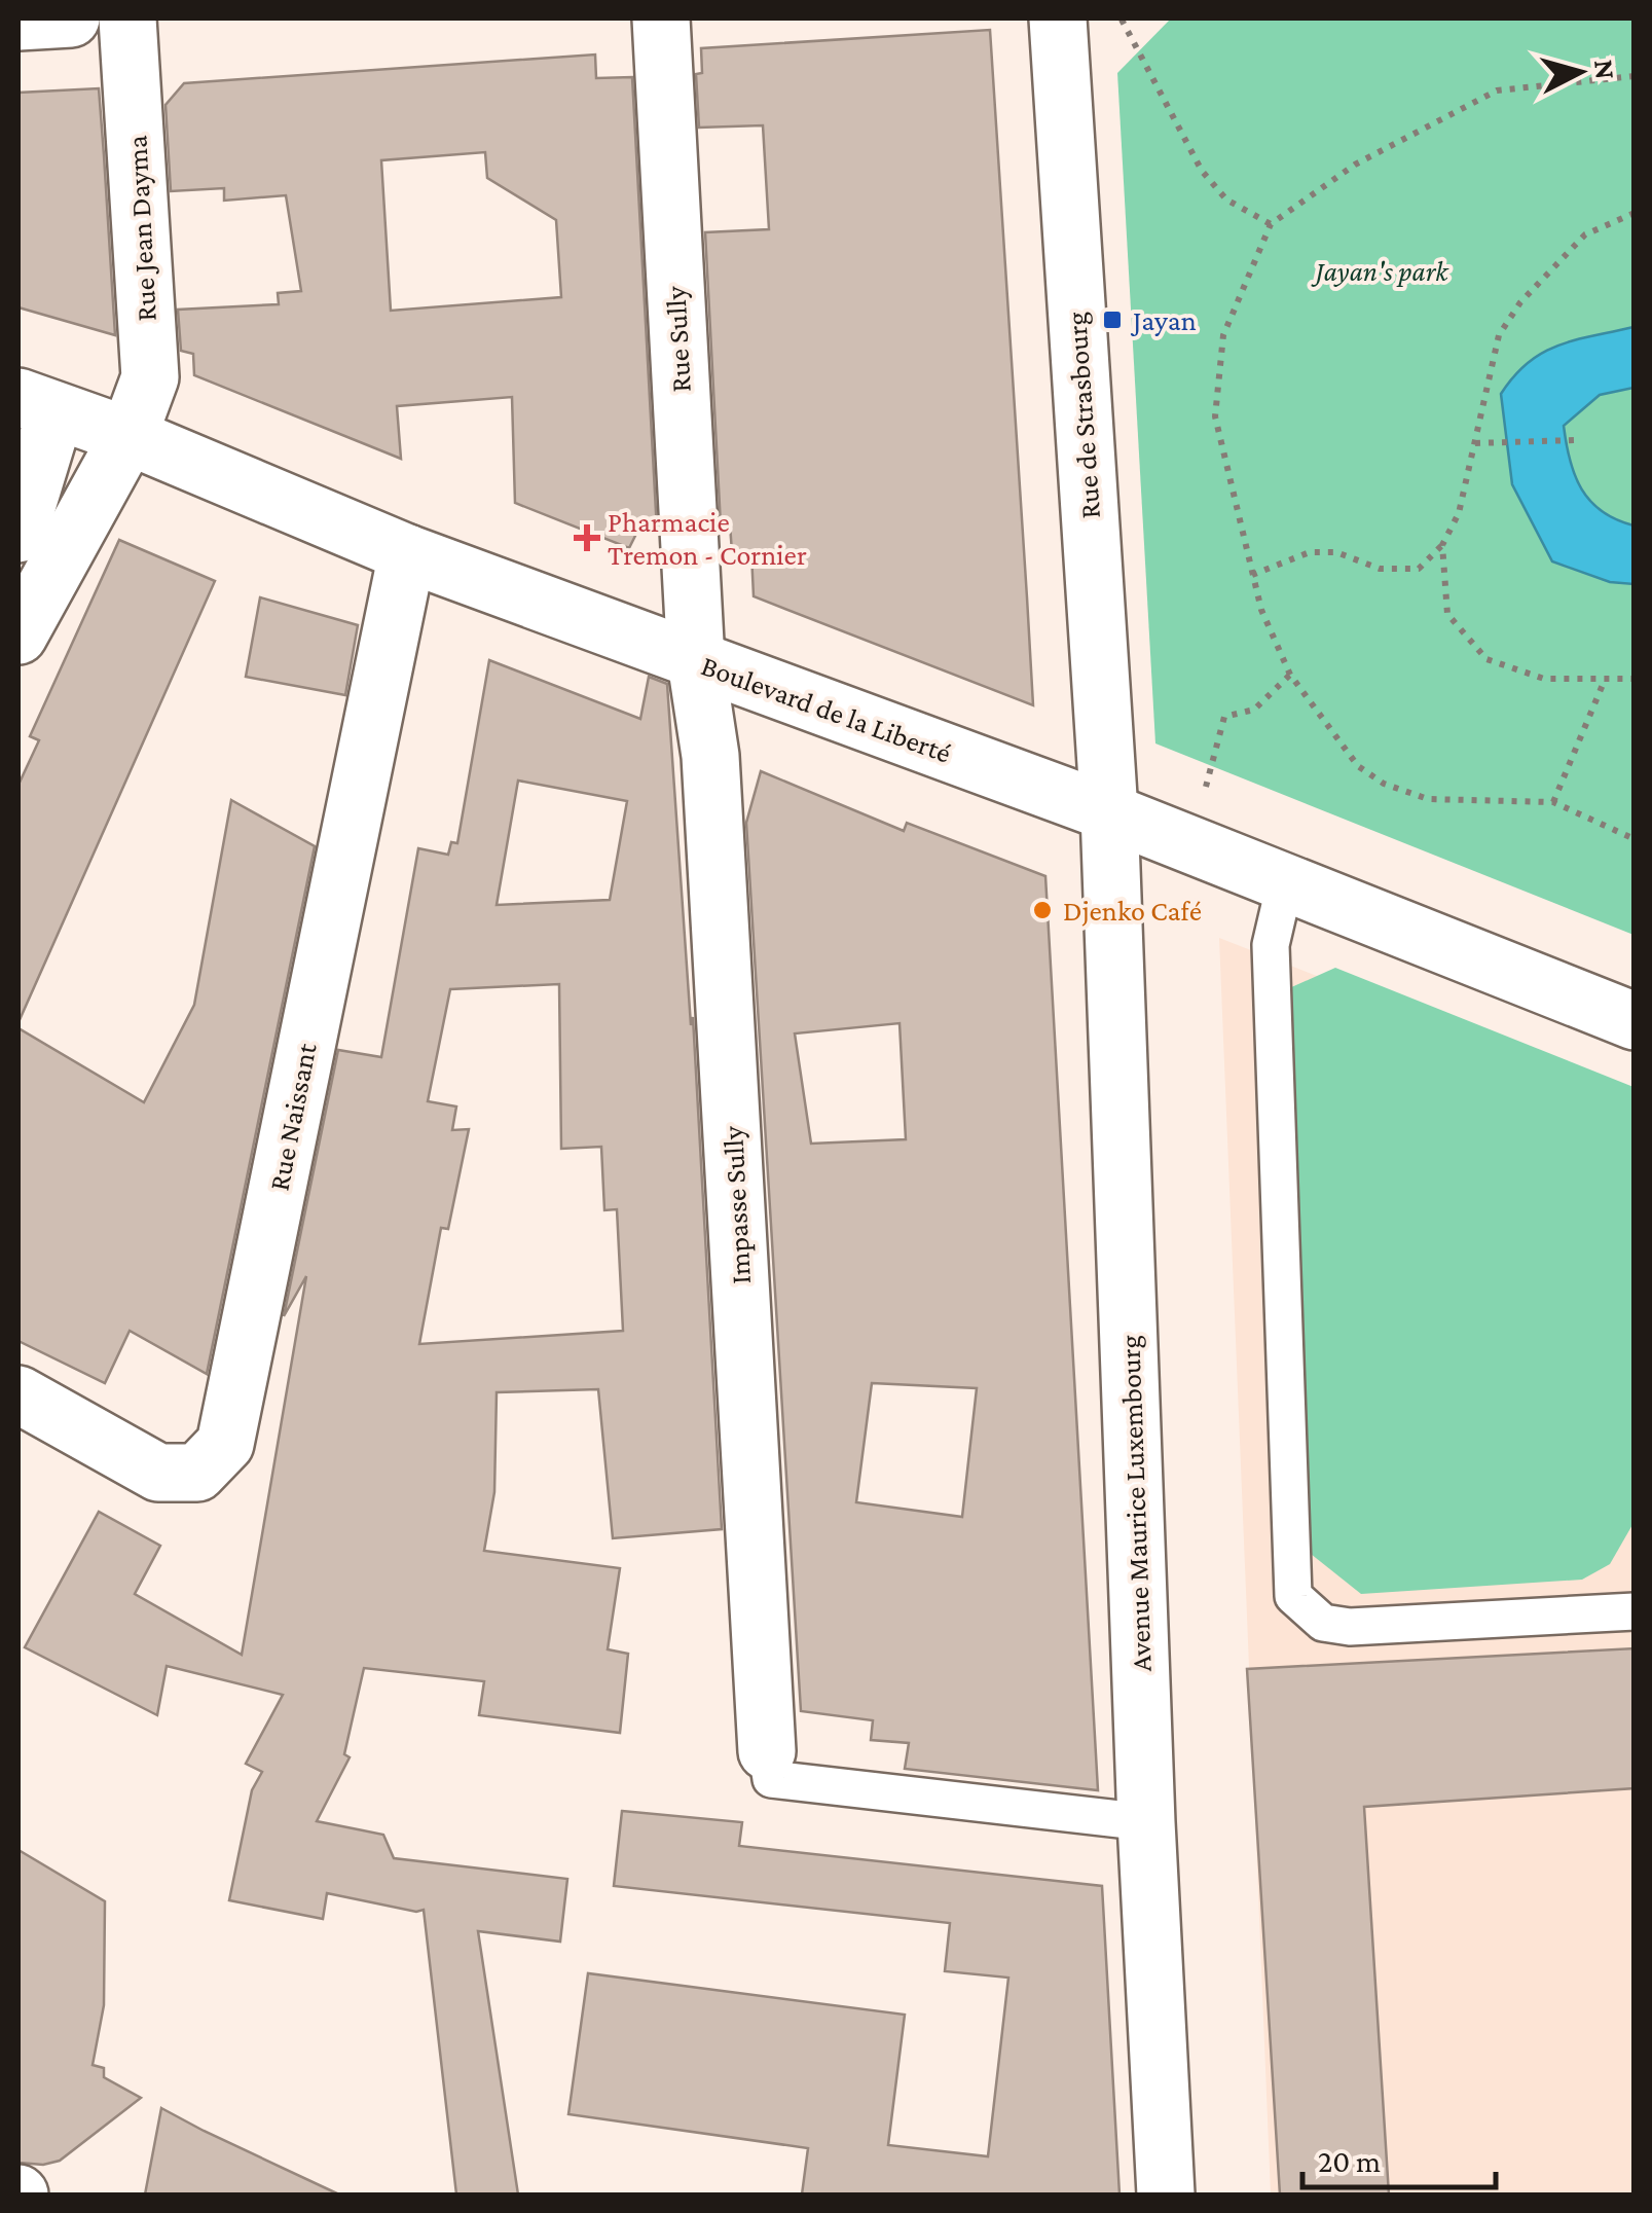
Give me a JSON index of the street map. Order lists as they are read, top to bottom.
{
  "streets": {
    "street": [
      "Rue Jean Dayma",
      "Rue Sully",
      "Rue de Strasbourg",
      "Boulevard de la Liberté",
      "Rue Naissant",
      "Impasse Sully",
      "Avenue Maurice Luxembourg"
    ]
  },
  "crossings": [
    ["Rue Jean Dayma", "Boulevard de la Liberté"],
    ["Rue Sully", "Boulevard de la Liberté"],
    ["Rue Sully", "Impasse Sully"],
    ["Rue de Strasbourg", "Boulevard de la Liberté"],
    ["Rue de Strasbourg", "Avenue Maurice Luxembourg"],
    ["Boulevard de la Liberté", "Rue Naissant"],
    ["Boulevard de la Liberté", "Impasse Sully"],
    ["Boulevard de la Liberté", "Avenue Maurice Luxembourg"]
  ],
  "parks": ["Jayan's park"],
  "places": {
    "transit": ["Jayan"],
    "health": ["Pharmacie Tremon - Cornier"],
    "other": ["Djenko Café"]
  },
  "scale_bar": "20 m",
  "north": "right"
}
